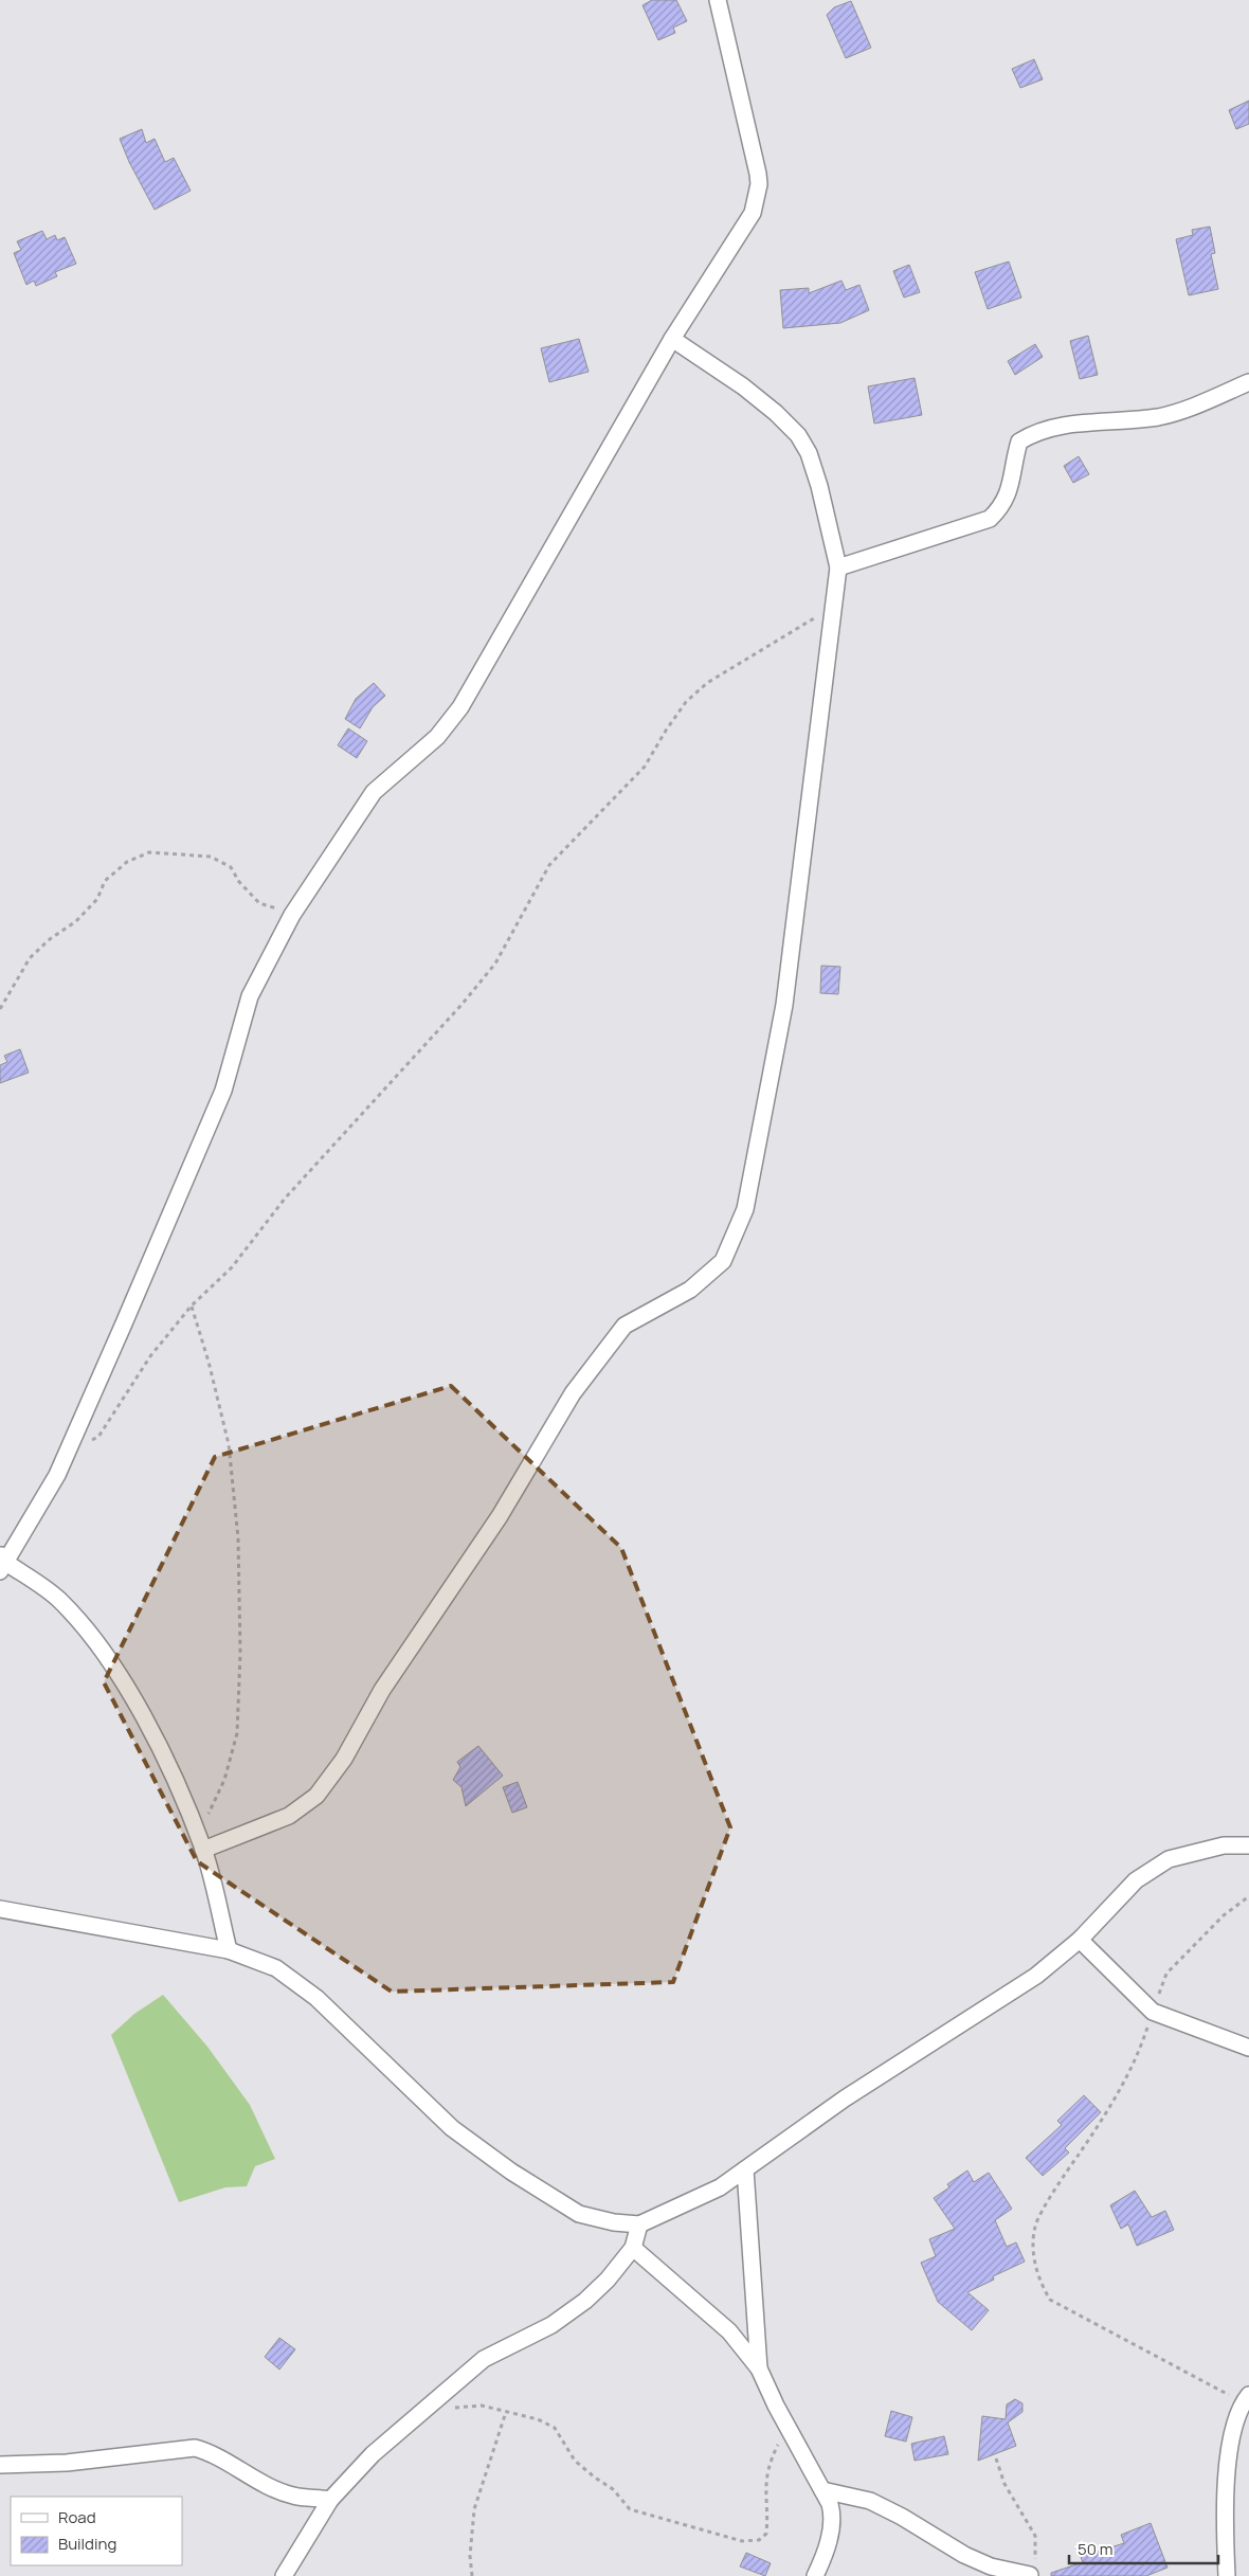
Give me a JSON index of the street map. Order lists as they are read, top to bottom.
{
  "legend": ["Road", "Building"],
  "scale_bar": "50 m"
}
